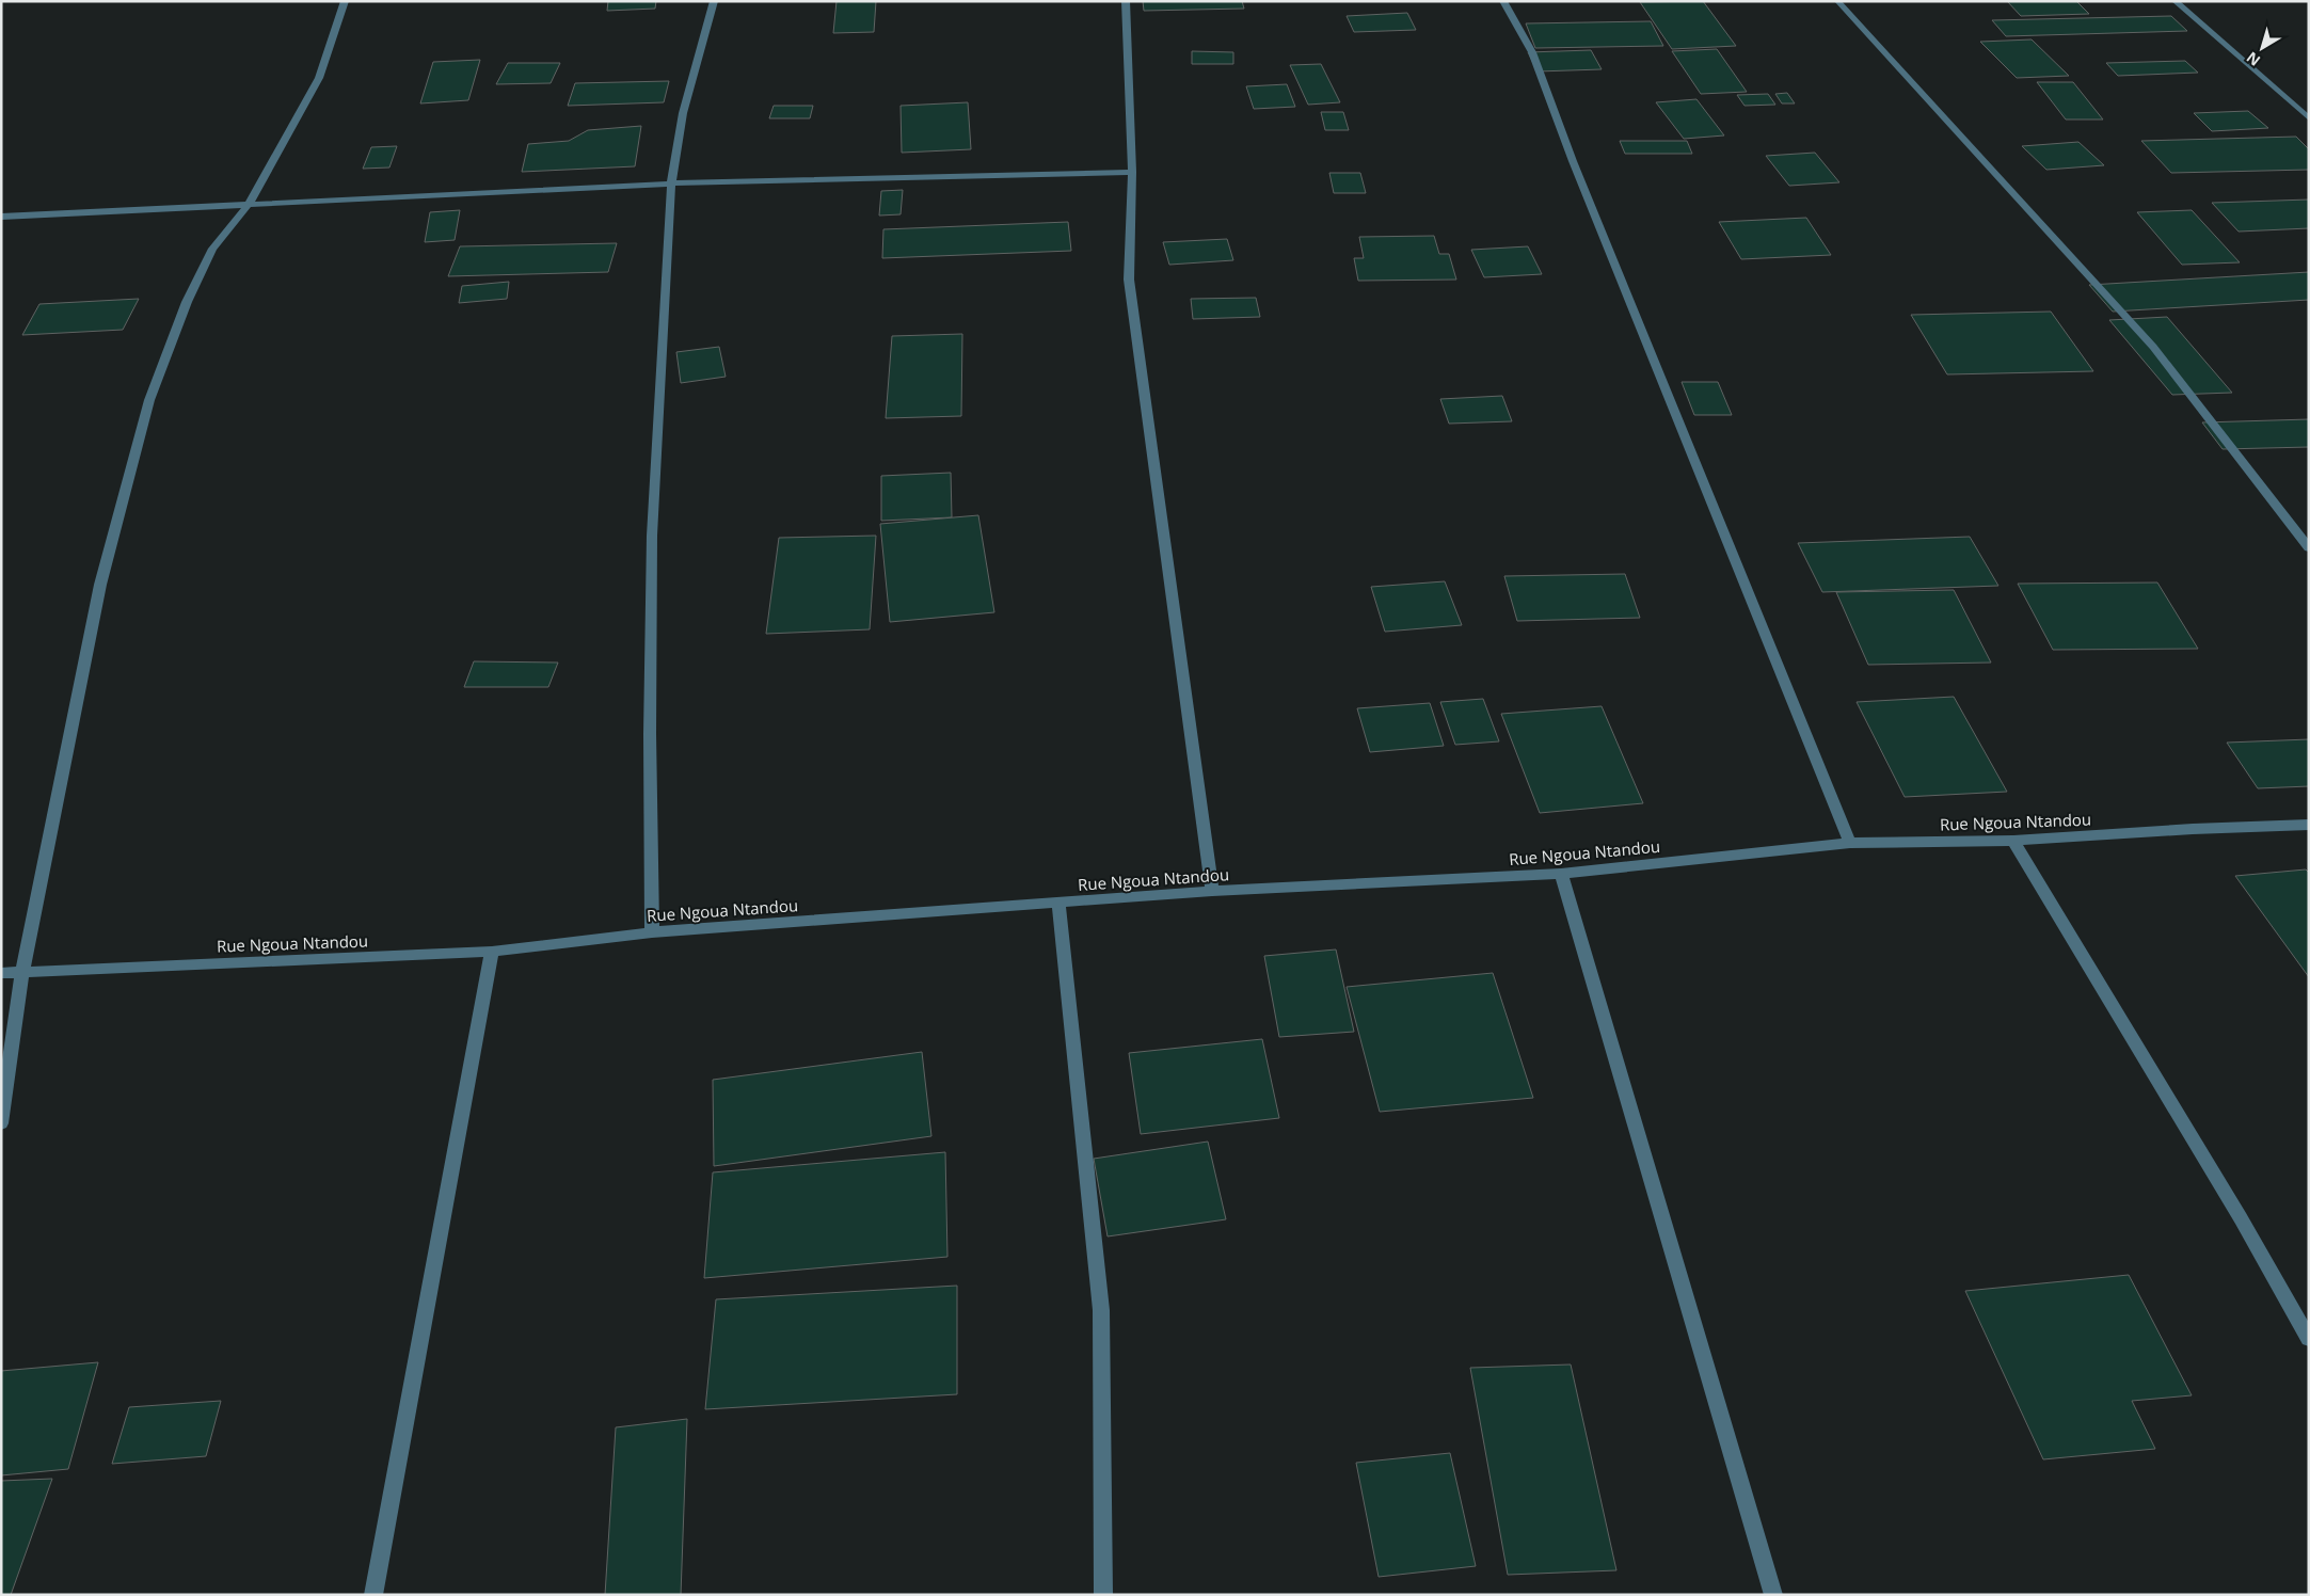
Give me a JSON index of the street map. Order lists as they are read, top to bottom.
{
  "streets": {
    "street": ["Rue Ngoua Ntandou"]
  },
  "north": "bottom left"
}
